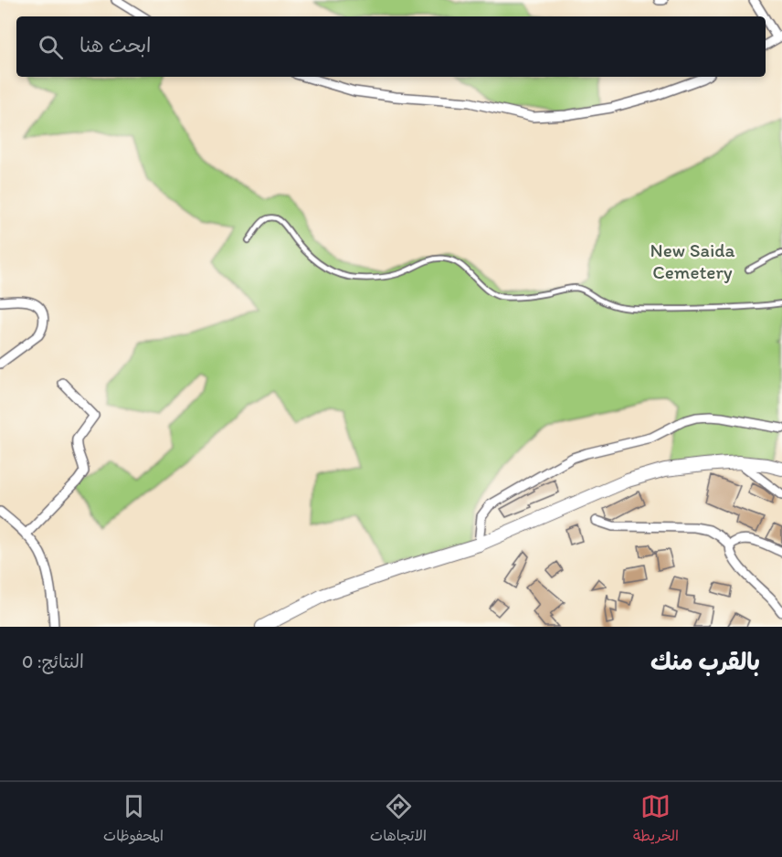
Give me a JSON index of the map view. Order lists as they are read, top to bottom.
{
  "parks": ["New Saida Cemetery"],
  "page": {
    "search": "ابحث هنا",
    "heading": ["بالقرب منك", "النتائج: 0"],
    "nav": ["الخريطة", "الاتجاهات", "المحفوظات"]
  }
}
